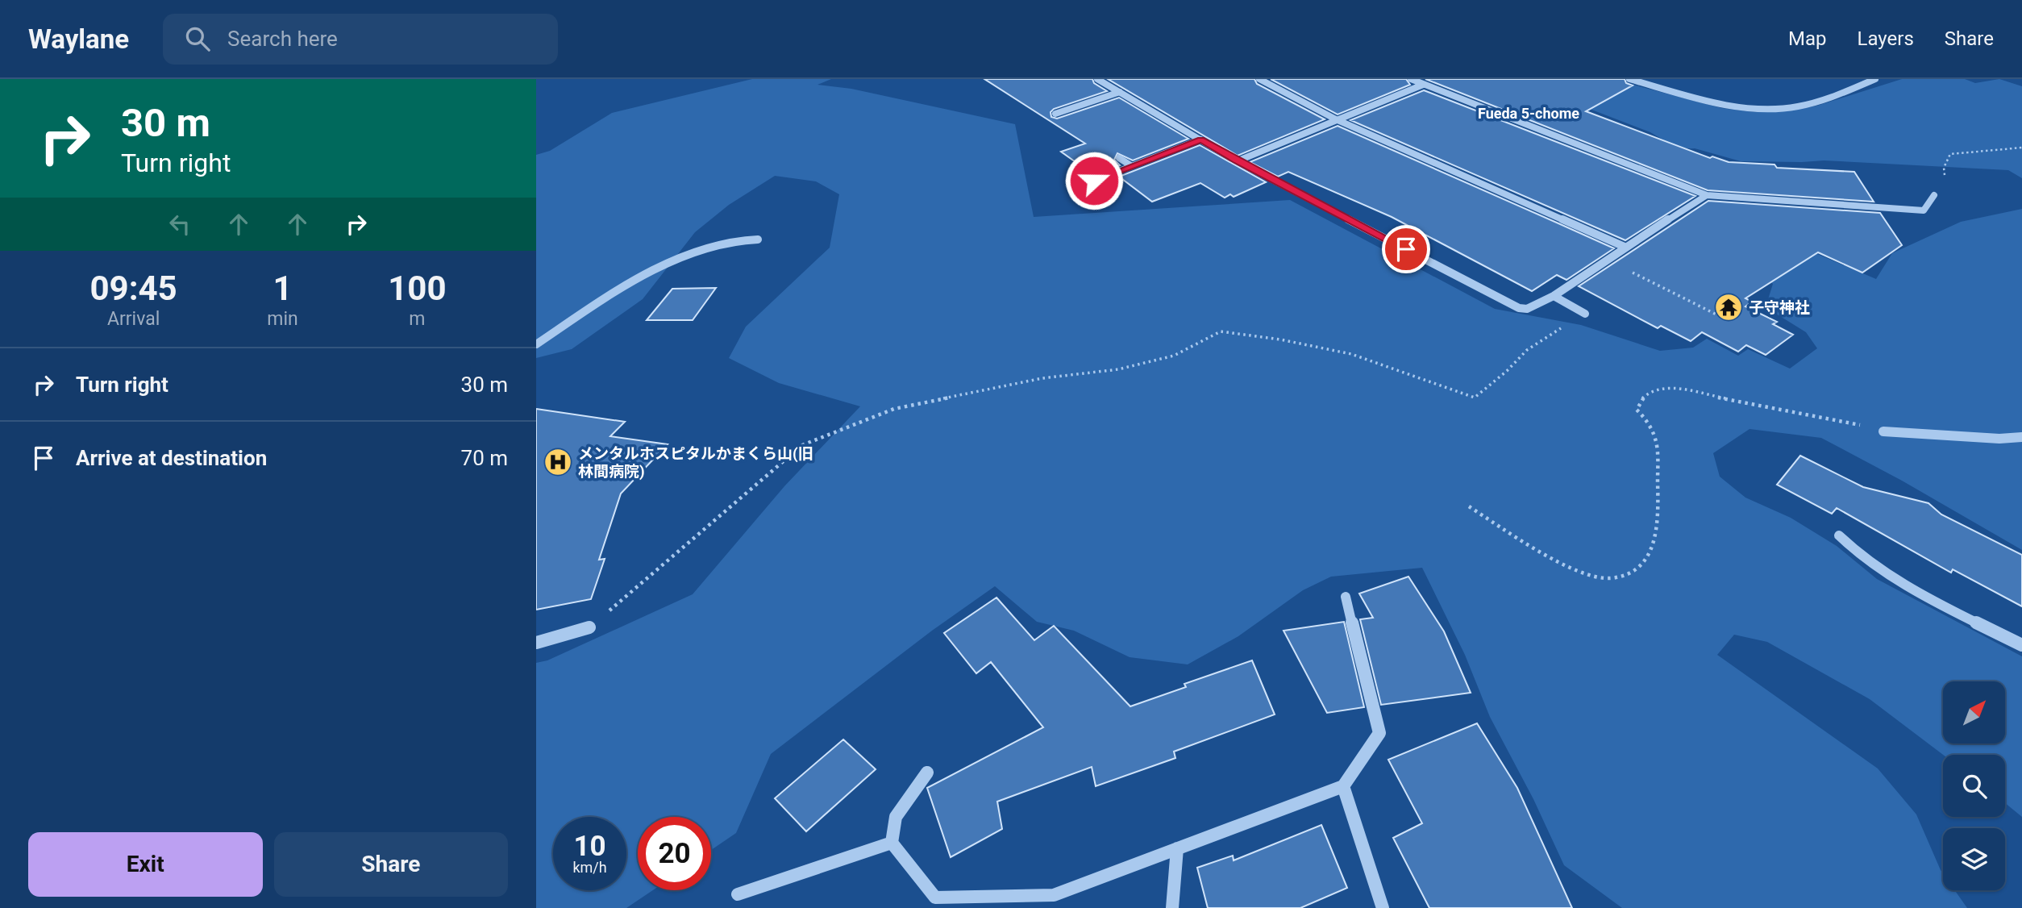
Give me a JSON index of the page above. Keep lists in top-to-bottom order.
{
  "districts": ["Fueda 5-chome"],
  "places": {
    "temple": ["子守神社"],
    "hospital": ["メンタルホスピタルかまくら山(旧 林間病院)"]
  },
  "north": "top right",
  "page": {
    "header": "Waylane",
    "search": "Search here",
    "nav": ["Map", "Layers", "Share"],
    "turn": ["30 m", "Turn right"],
    "eta": [
      "09:45",
      "Arrival",
      "1",
      "min",
      "100",
      "m"
    ],
    "list": [
      {
        "name": "Turn right",
        "value": "30 m"
      },
      {
        "name": "Arrive at destination",
        "value": "70 m"
      }
    ],
    "speed": "10 km/h",
    "limit": "20",
    "buttons": ["Exit", "Share"]
  }
}
